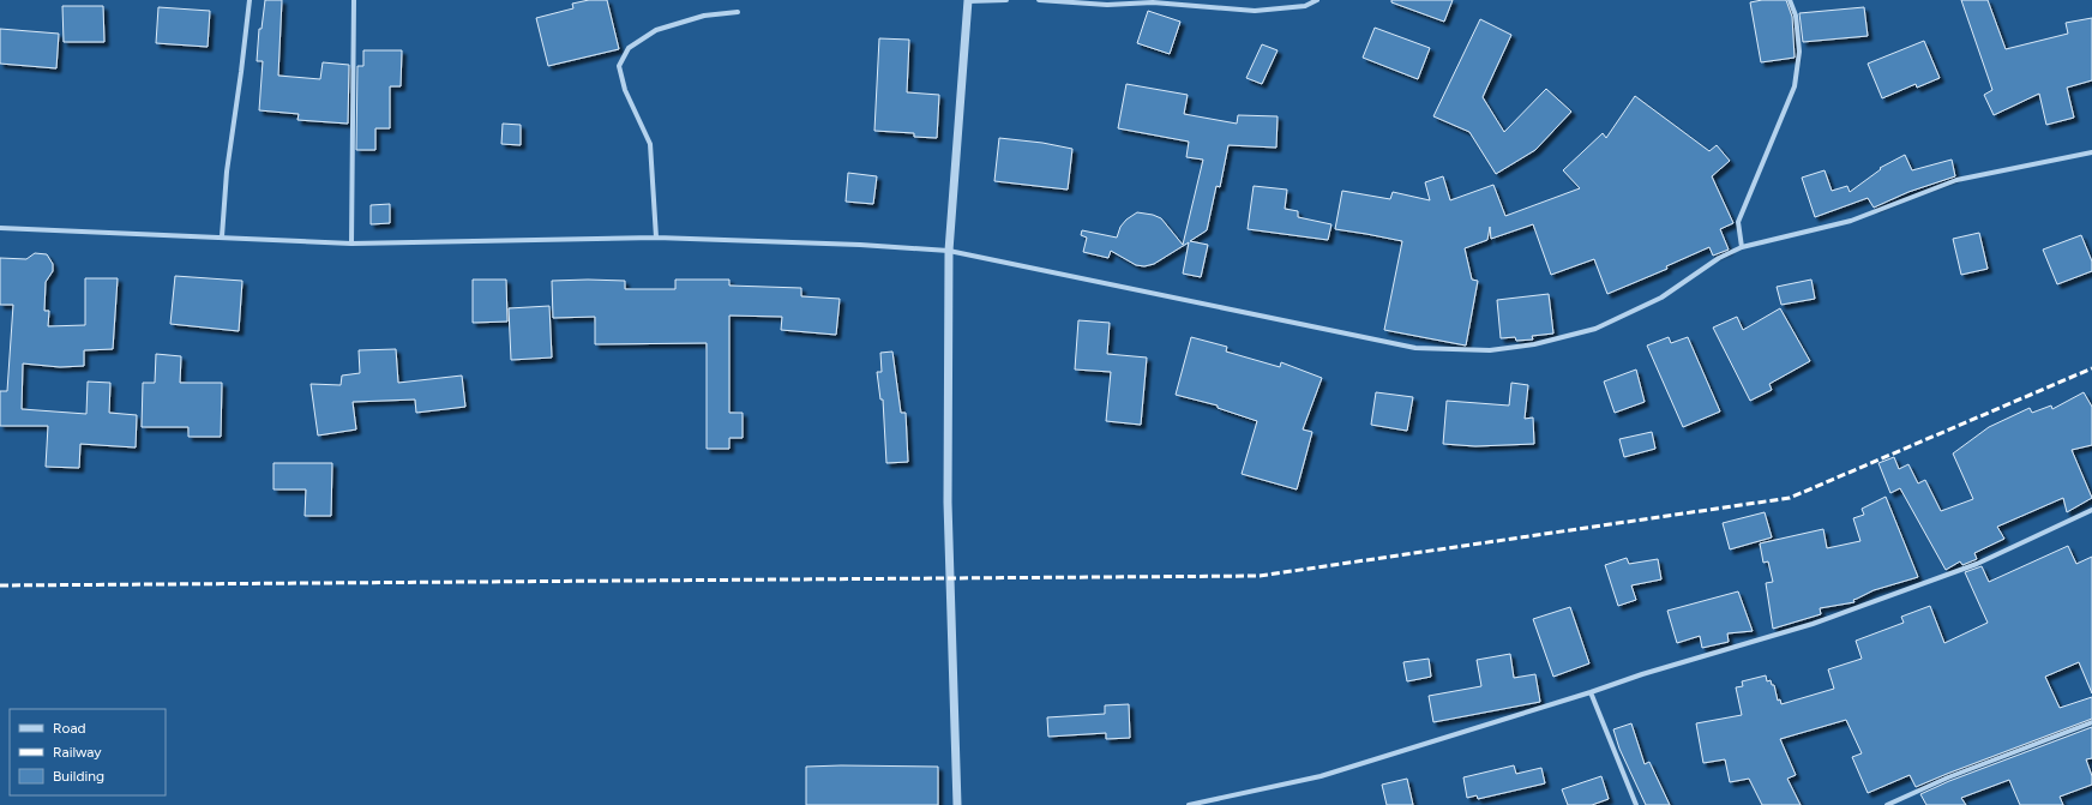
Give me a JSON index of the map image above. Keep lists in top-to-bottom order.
{
  "legend": ["Road", "Railway", "Building"]
}
